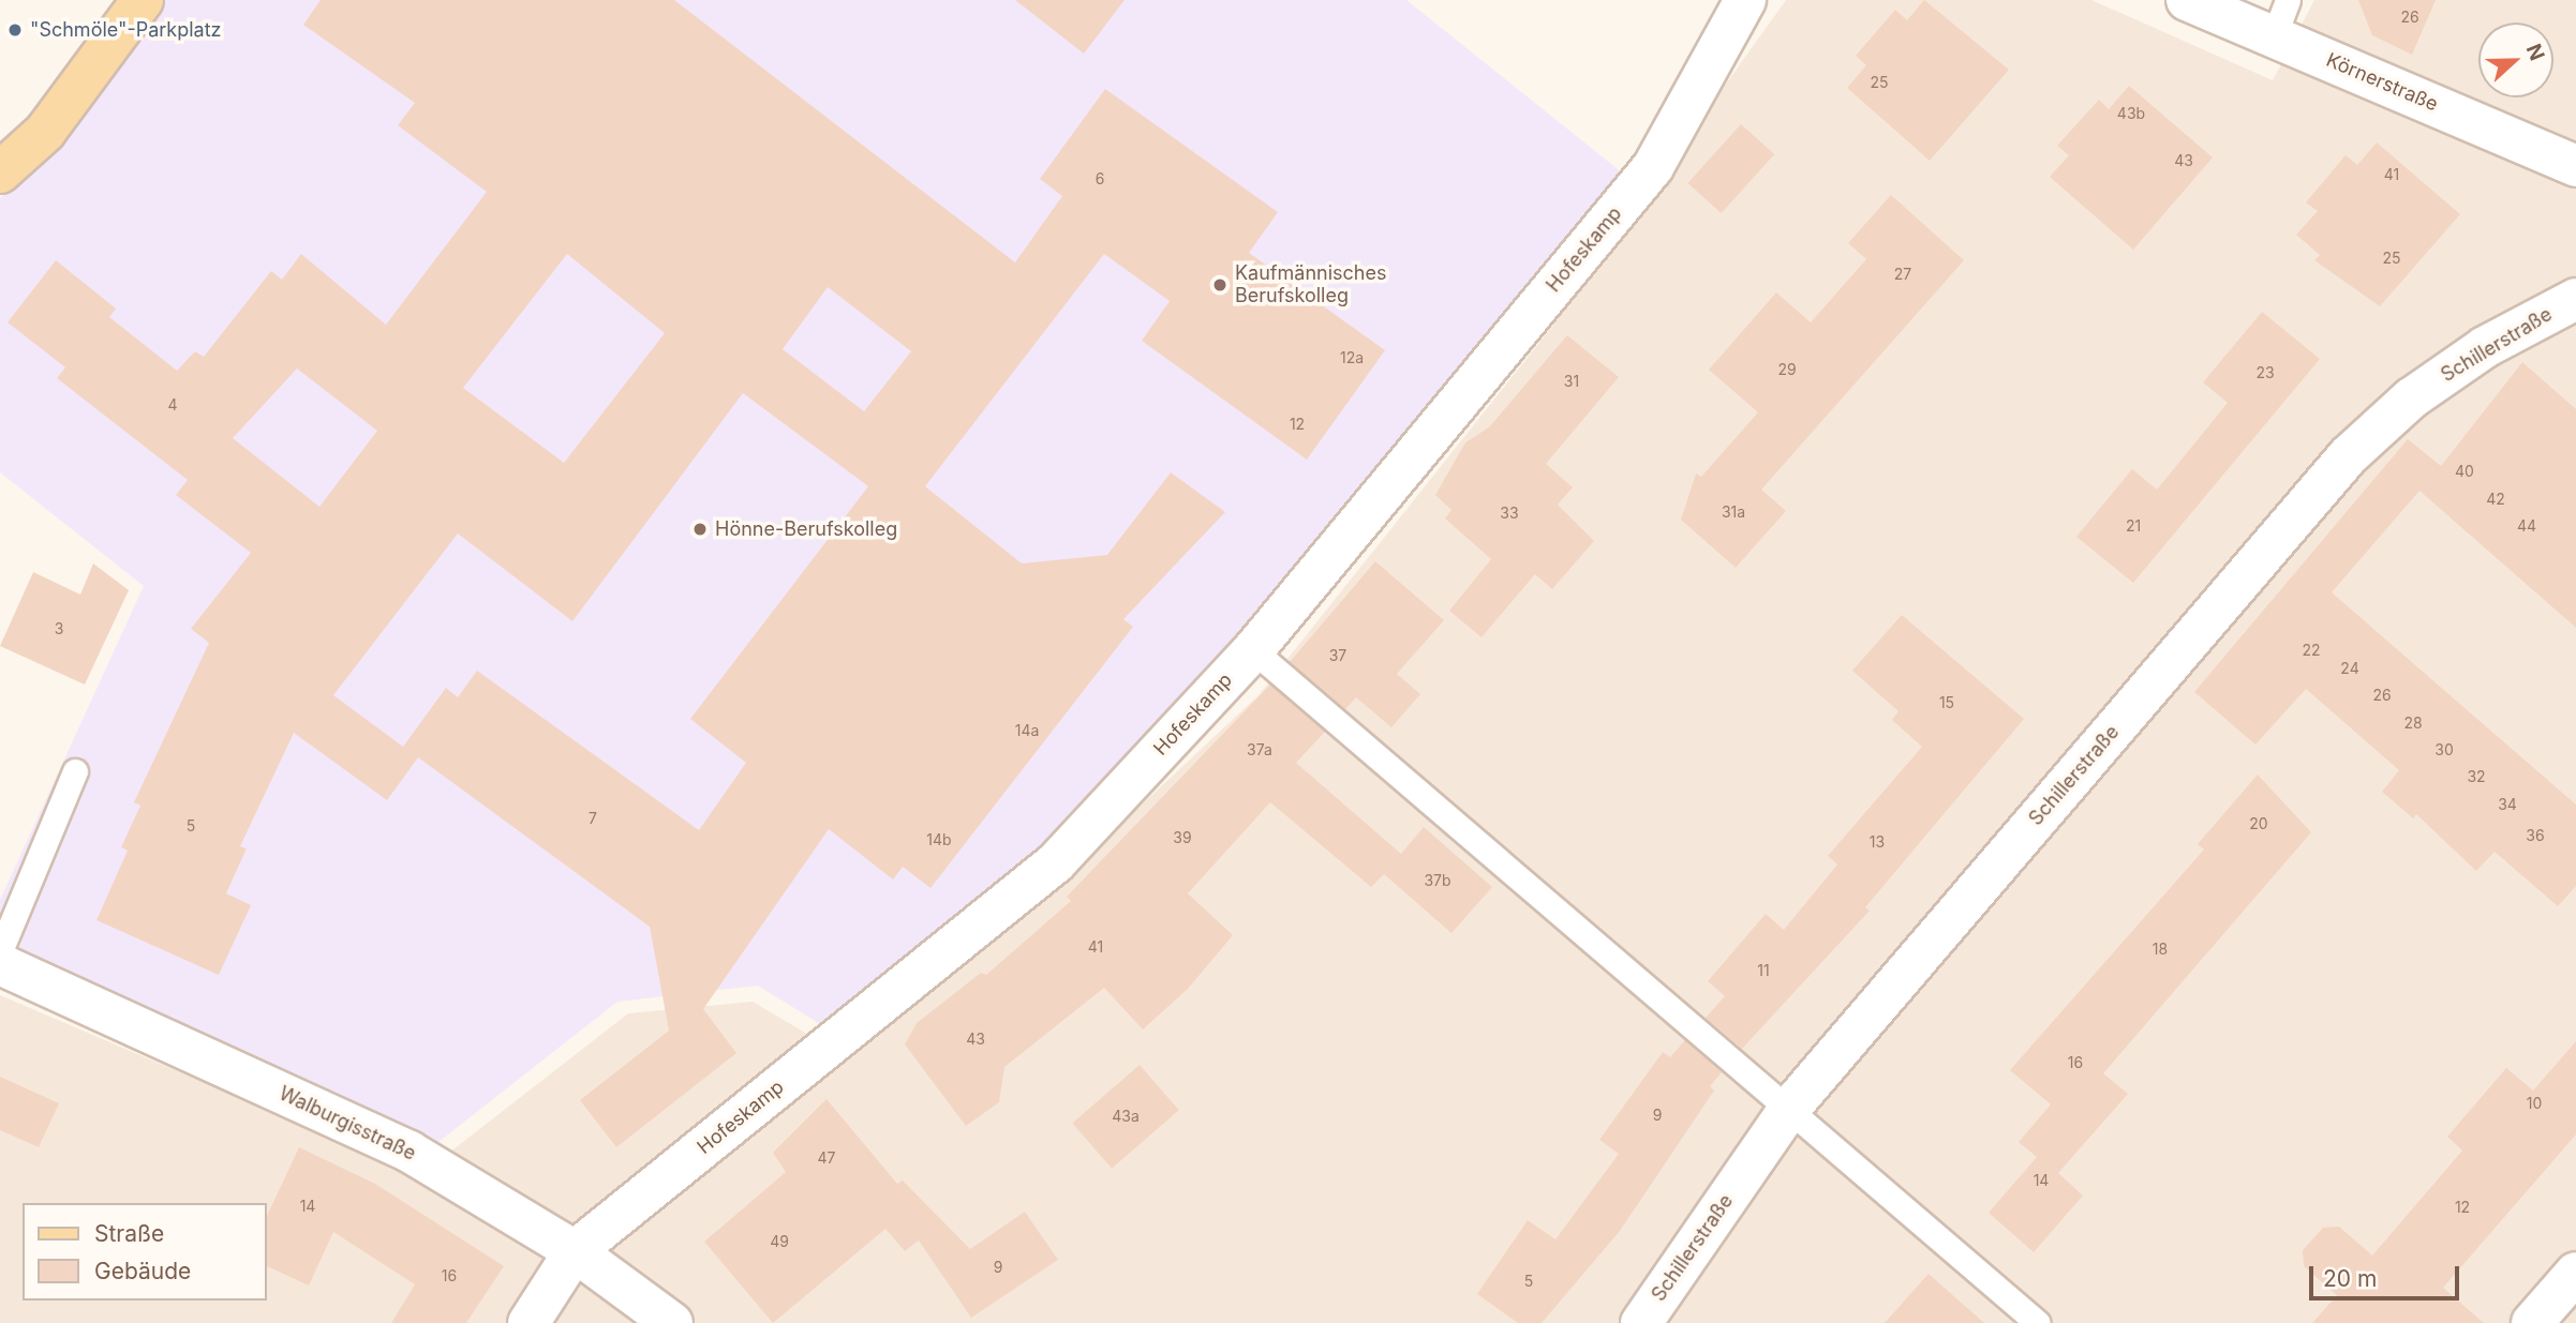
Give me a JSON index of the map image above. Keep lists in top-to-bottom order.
{
  "streets": {
    "street": [
      "Körnerstraße",
      "Hofeskamp",
      "Schillerstraße",
      "Walburgisstraße"
    ]
  },
  "crossings": [
    ["Hofeskamp", "Walburgisstraße"]
  ],
  "places": ["\"Schmöle\"-Parkplatz", "Kaufmännisches Berufskolleg", "Hönne-Berufskolleg"],
  "house_numbers": [
    "26",
    "25",
    "43b",
    "43",
    "41",
    "6",
    "25",
    "27",
    "12a",
    "29",
    "23",
    "31",
    "4",
    "12",
    "40",
    "42",
    "31a",
    "33",
    "21",
    "44",
    "3",
    "22",
    "37",
    "24",
    "26",
    "15",
    "28",
    "14a",
    "37a",
    "30",
    "32",
    "34",
    "7",
    "20",
    "5",
    "36",
    "39",
    "14b",
    "13",
    "37b",
    "41",
    "18",
    "11",
    "43",
    "16",
    "10",
    "9",
    "43a",
    "47",
    "14",
    "14",
    "12",
    "49",
    "9",
    "16",
    "5"
  ],
  "legend": ["Straße", "Gebäude"],
  "scale_bar": "20 m",
  "north": "right"
}
